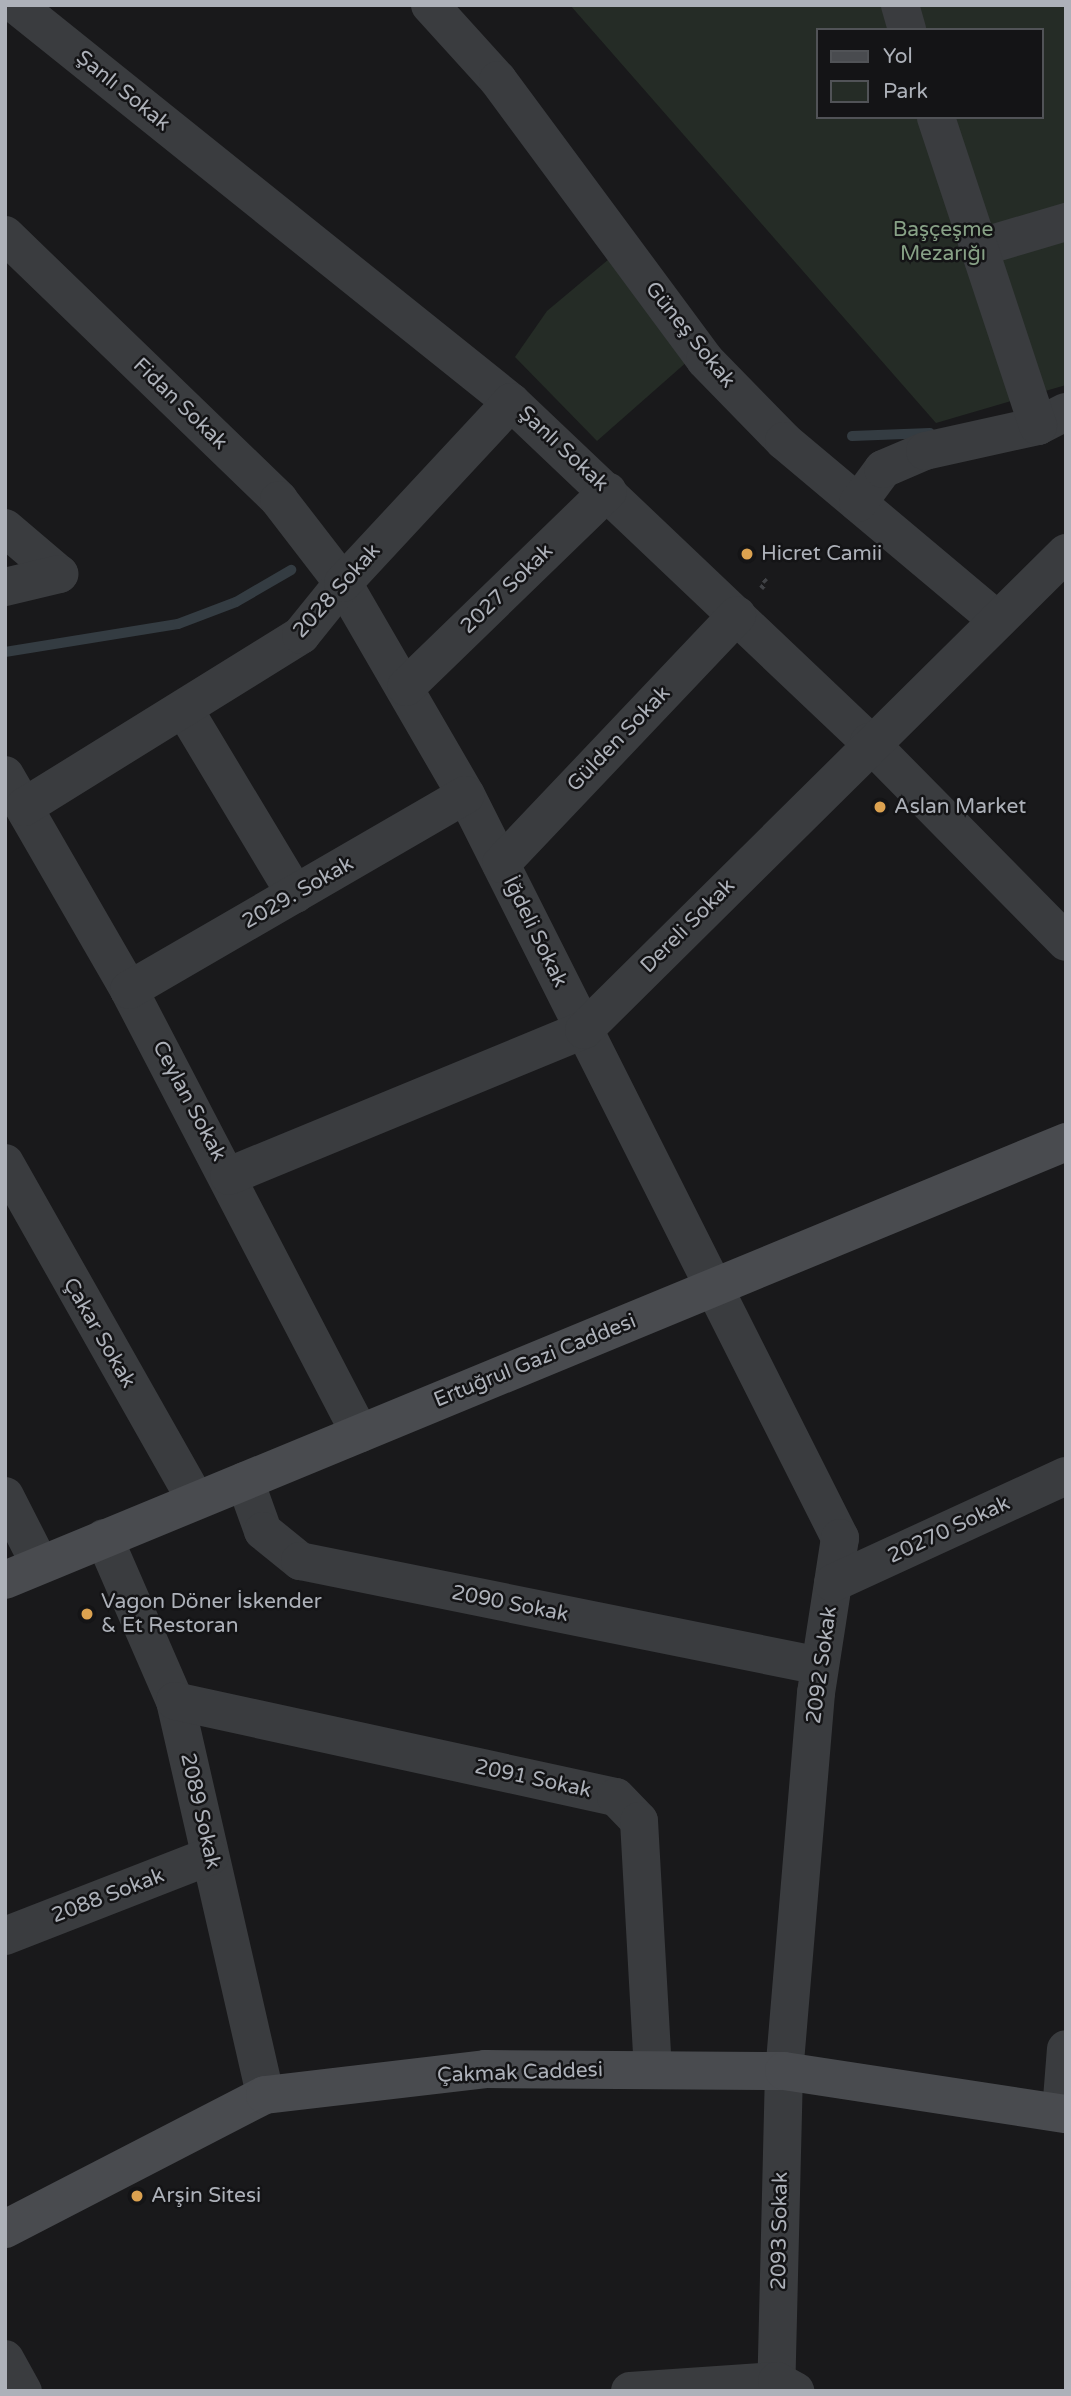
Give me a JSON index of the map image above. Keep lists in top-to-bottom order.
{
  "streets": {
    "main road": ["Ertuğrul Gazi Caddesi", "Çakmak Caddesi"],
    "street": [
      "Şanlı Sokak",
      "Güneş Sokak",
      "Fidan Sokak",
      "2027 Sokak",
      "2028 Sokak",
      "Gülden Sokak",
      "2029. Sokak",
      "Dereli Sokak",
      "İğdeli Sokak",
      "Ceylan Sokak",
      "Çakar Sokak",
      "20270 Sokak",
      "2090 Sokak",
      "2092 Sokak",
      "2091 Sokak",
      "2089 Sokak",
      "2088 Sokak",
      "2093 Sokak"
    ]
  },
  "crossings": [
    ["Şanlı Sokak", "2027 Sokak"],
    ["Şanlı Sokak", "2028 Sokak"],
    ["Şanlı Sokak", "Gülden Sokak"],
    ["Şanlı Sokak", "Dereli Sokak"],
    ["Güneş Sokak", "Dereli Sokak"],
    ["Fidan Sokak", "2028 Sokak"],
    ["Fidan Sokak", "İğdeli Sokak"],
    ["2027 Sokak", "İğdeli Sokak"],
    ["2028 Sokak", "İğdeli Sokak"],
    ["2028 Sokak", "Ceylan Sokak"],
    ["Gülden Sokak", "İğdeli Sokak"],
    ["2029. Sokak", "İğdeli Sokak"],
    ["2029. Sokak", "Ceylan Sokak"],
    ["Dereli Sokak", "İğdeli Sokak"],
    ["Dereli Sokak", "Ceylan Sokak"],
    ["İğdeli Sokak", "Ertuğrul Gazi Caddesi"],
    ["İğdeli Sokak", "2092 Sokak"],
    ["Ceylan Sokak", "Ertuğrul Gazi Caddesi"],
    ["Çakar Sokak", "Ertuğrul Gazi Caddesi"],
    ["Ertuğrul Gazi Caddesi", "2090 Sokak"],
    ["Ertuğrul Gazi Caddesi", "2092 Sokak"],
    ["Ertuğrul Gazi Caddesi", "2089 Sokak"],
    ["20270 Sokak", "2092 Sokak"],
    ["2090 Sokak", "2092 Sokak"],
    ["2092 Sokak", "Çakmak Caddesi"],
    ["2092 Sokak", "2093 Sokak"],
    ["2091 Sokak", "2089 Sokak"],
    ["2091 Sokak", "Çakmak Caddesi"],
    ["2089 Sokak", "2088 Sokak"],
    ["2089 Sokak", "Çakmak Caddesi"],
    ["Çakmak Caddesi", "2093 Sokak"]
  ],
  "parks": ["Başçeşme Mezarığı"],
  "places": [
    "Hicret Camii",
    "Aslan Market",
    "Vagon Döner İskender & Et Restoran",
    "Arşin Sitesi"
  ],
  "legend": ["Yol", "Park"]
}
